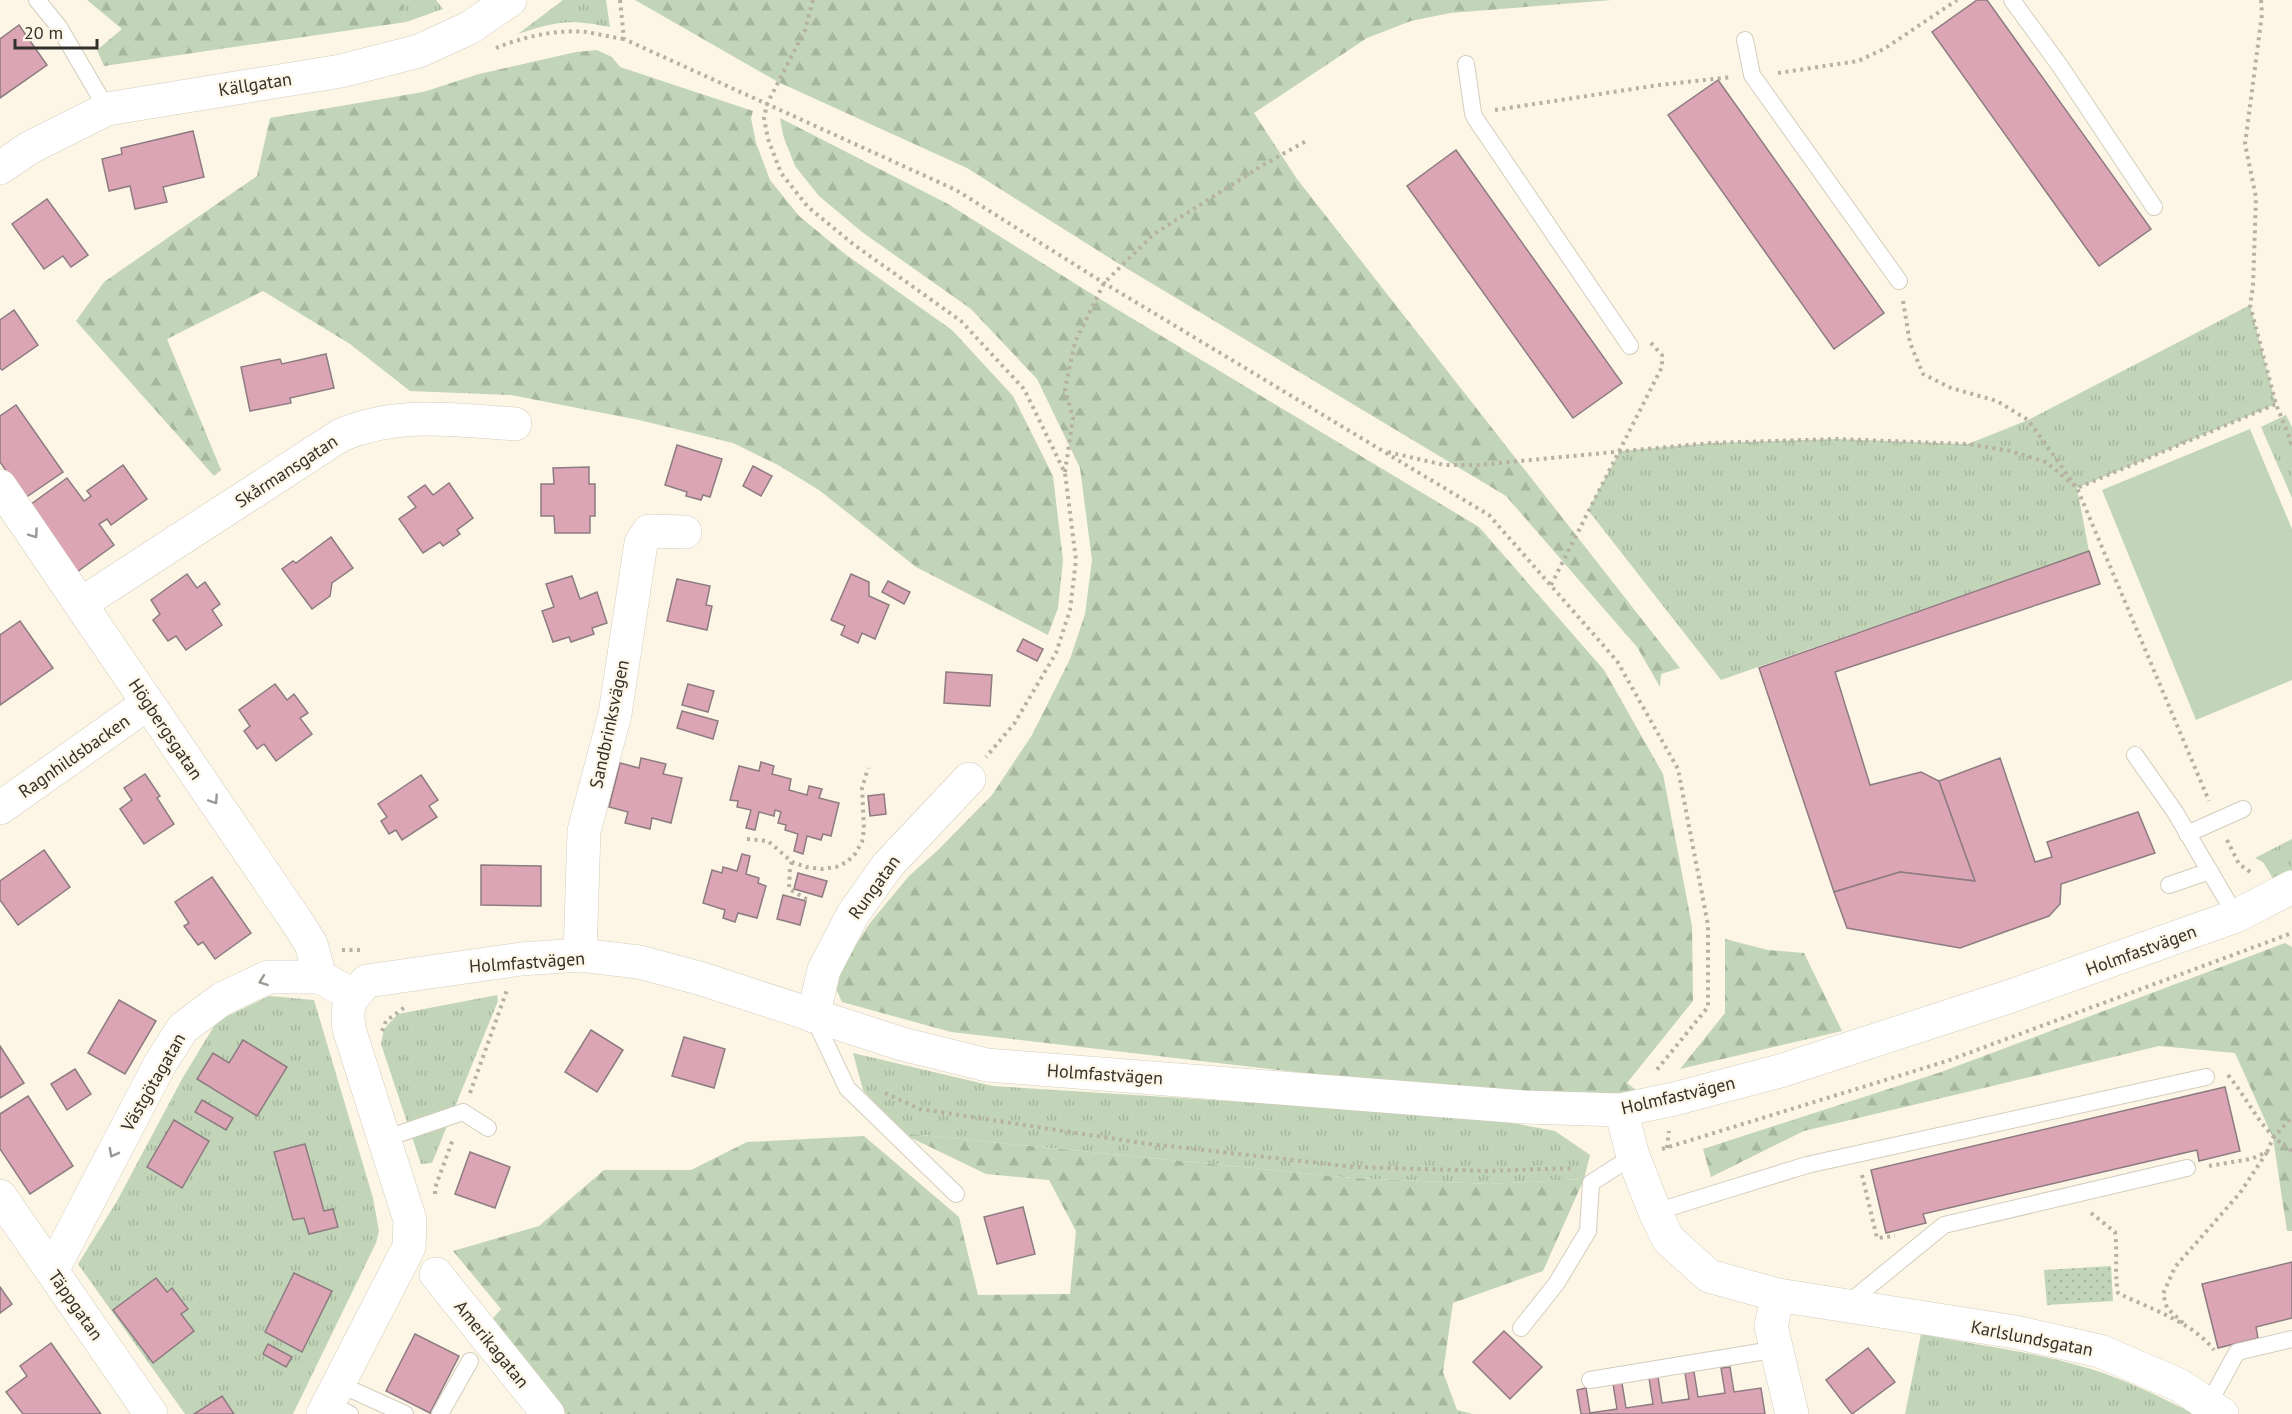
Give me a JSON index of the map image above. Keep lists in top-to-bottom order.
{
  "streets": {
    "street": [
      "Källgatan",
      "Skårmansgatan",
      "Sandbrinksvägen",
      "Högbergsgatan",
      "Ragnhildsbacken",
      "Rungatan",
      "Holmfastvägen",
      "Västgötagatan",
      "Täppgatan",
      "Karlslundsgatan",
      "Amerikagatan"
    ]
  },
  "crossings": [
    ["Skårmansgatan", "Högbergsgatan"],
    ["Sandbrinksvägen", "Holmfastvägen"],
    ["Högbergsgatan", "Ragnhildsbacken"],
    ["Högbergsgatan", "Västgötagatan"],
    ["Rungatan", "Holmfastvägen"],
    ["Holmfastvägen", "Västgötagatan"],
    ["Holmfastvägen", "Karlslundsgatan"],
    ["Västgötagatan", "Täppgatan"]
  ],
  "one_way": ["Högbergsgatan", "Västgötagatan"],
  "scale_bar": "20 m"
}
